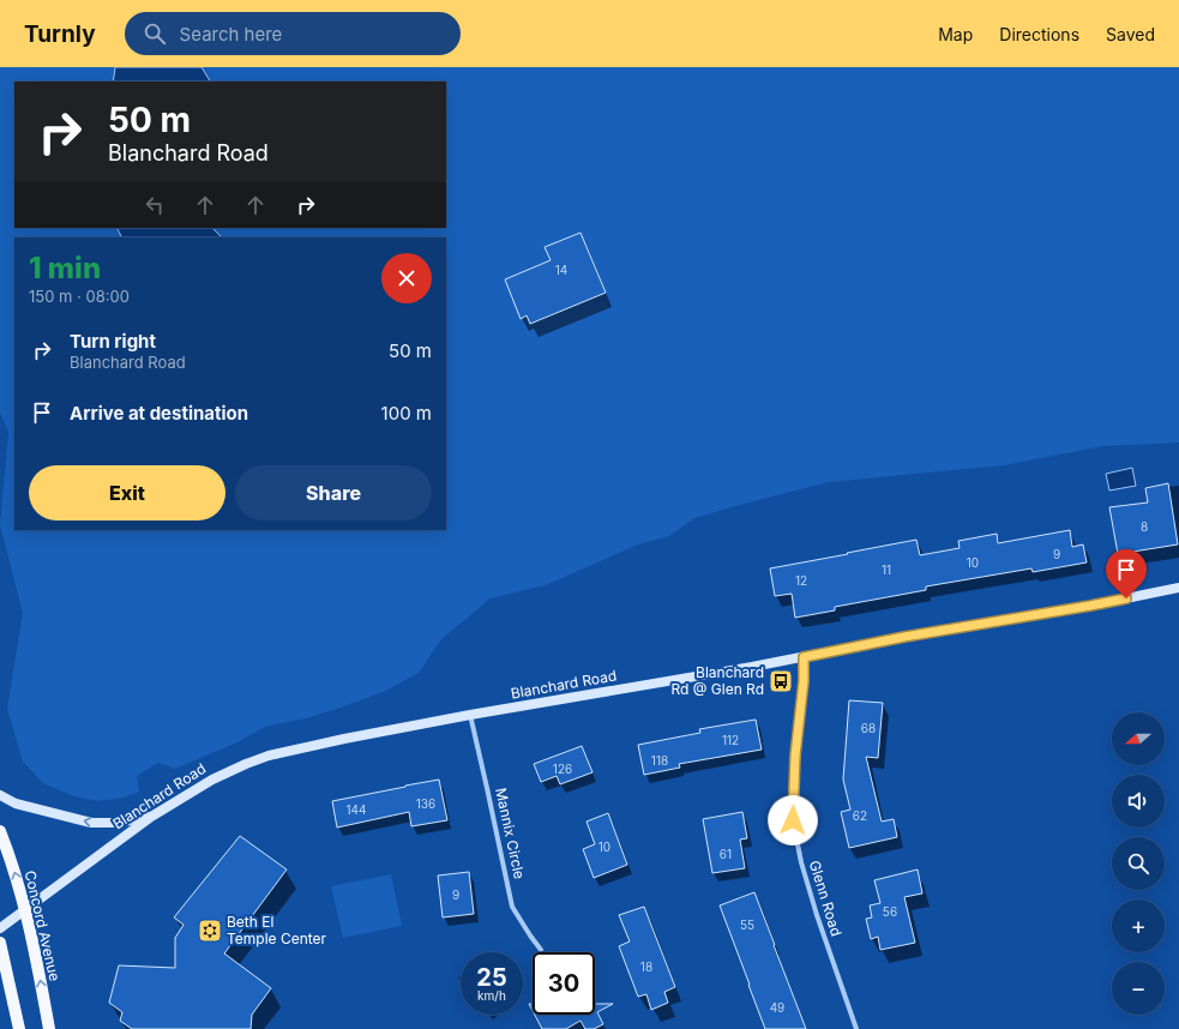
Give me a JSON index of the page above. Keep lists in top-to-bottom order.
{
  "streets": {
    "main road": ["Concord Avenue"],
    "street": ["Blanchard Road", "Mannix Circle", "Glenn Road"]
  },
  "crossings": [
    ["Blanchard Road", "Mannix Circle"],
    ["Blanchard Road", "Glenn Road"],
    ["Blanchard Road", "Concord Avenue"]
  ],
  "places": {
    "bus stop": ["Blanchard Rd @ Glen Rd"],
    "synagogue": ["Beth El Temple Center"]
  },
  "house_numbers": [
    "14",
    "8",
    "9",
    "10",
    "11",
    "12",
    "68",
    "112",
    "118",
    "126",
    "136",
    "144",
    "62",
    "10",
    "61",
    "9",
    "56",
    "55",
    "18",
    "49"
  ],
  "north": "left",
  "page": {
    "header": "Turnly",
    "search": "Search here",
    "nav": ["Map", "Directions", "Saved"],
    "turn": ["50 m", "Blanchard Road"],
    "heading": ["1 min", "150 m · 08:00"],
    "list": [
      {
        "name": "Turn right",
        "note": "Blanchard Road",
        "value": "50 m"
      },
      {
        "name": "Arrive at destination",
        "value": "100 m"
      }
    ],
    "buttons": ["Exit", "Share"],
    "map_buttons": ["+", "−"],
    "speed": "25 km/h",
    "limit": "30"
  }
}
